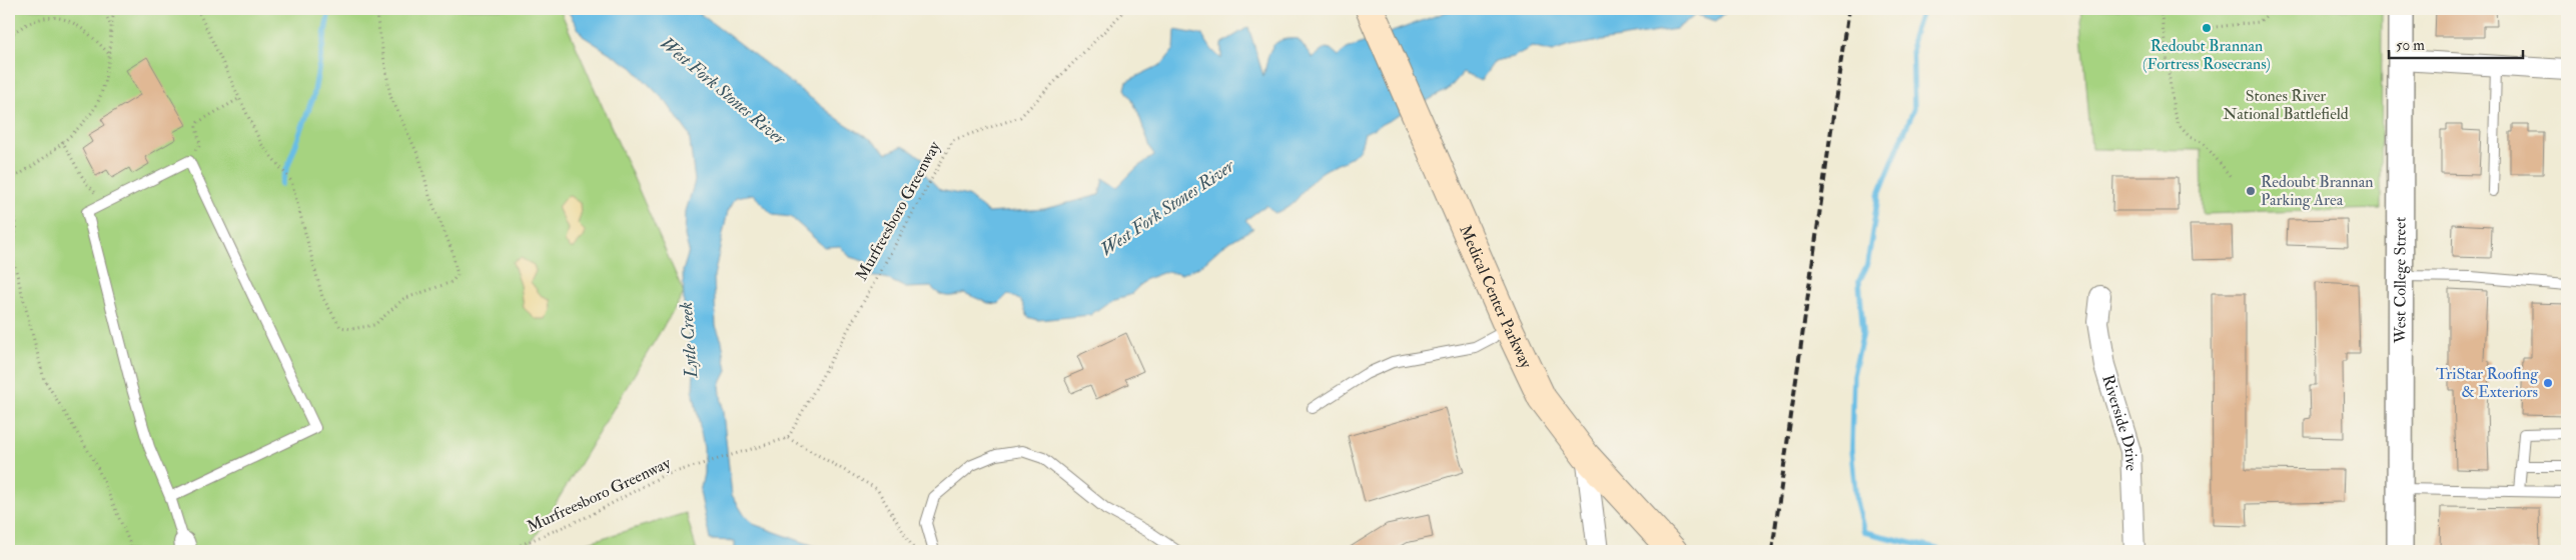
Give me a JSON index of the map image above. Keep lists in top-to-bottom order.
{
  "streets": {
    "main road": ["Medical Center Parkway"],
    "street": ["West College Street", "Riverside Drive"],
    "path": ["Murfreesboro Greenway"]
  },
  "water": ["West Fork Stones River", "Lytle Creek"],
  "parks": ["Stones River National Battlefield"],
  "places": ["Redoubt Brannan (Fortress Rosecrans)", "Redoubt Brannan Parking Area", "TriStar Roofing & Exteriors"],
  "scale_bar": "50 m"
}
